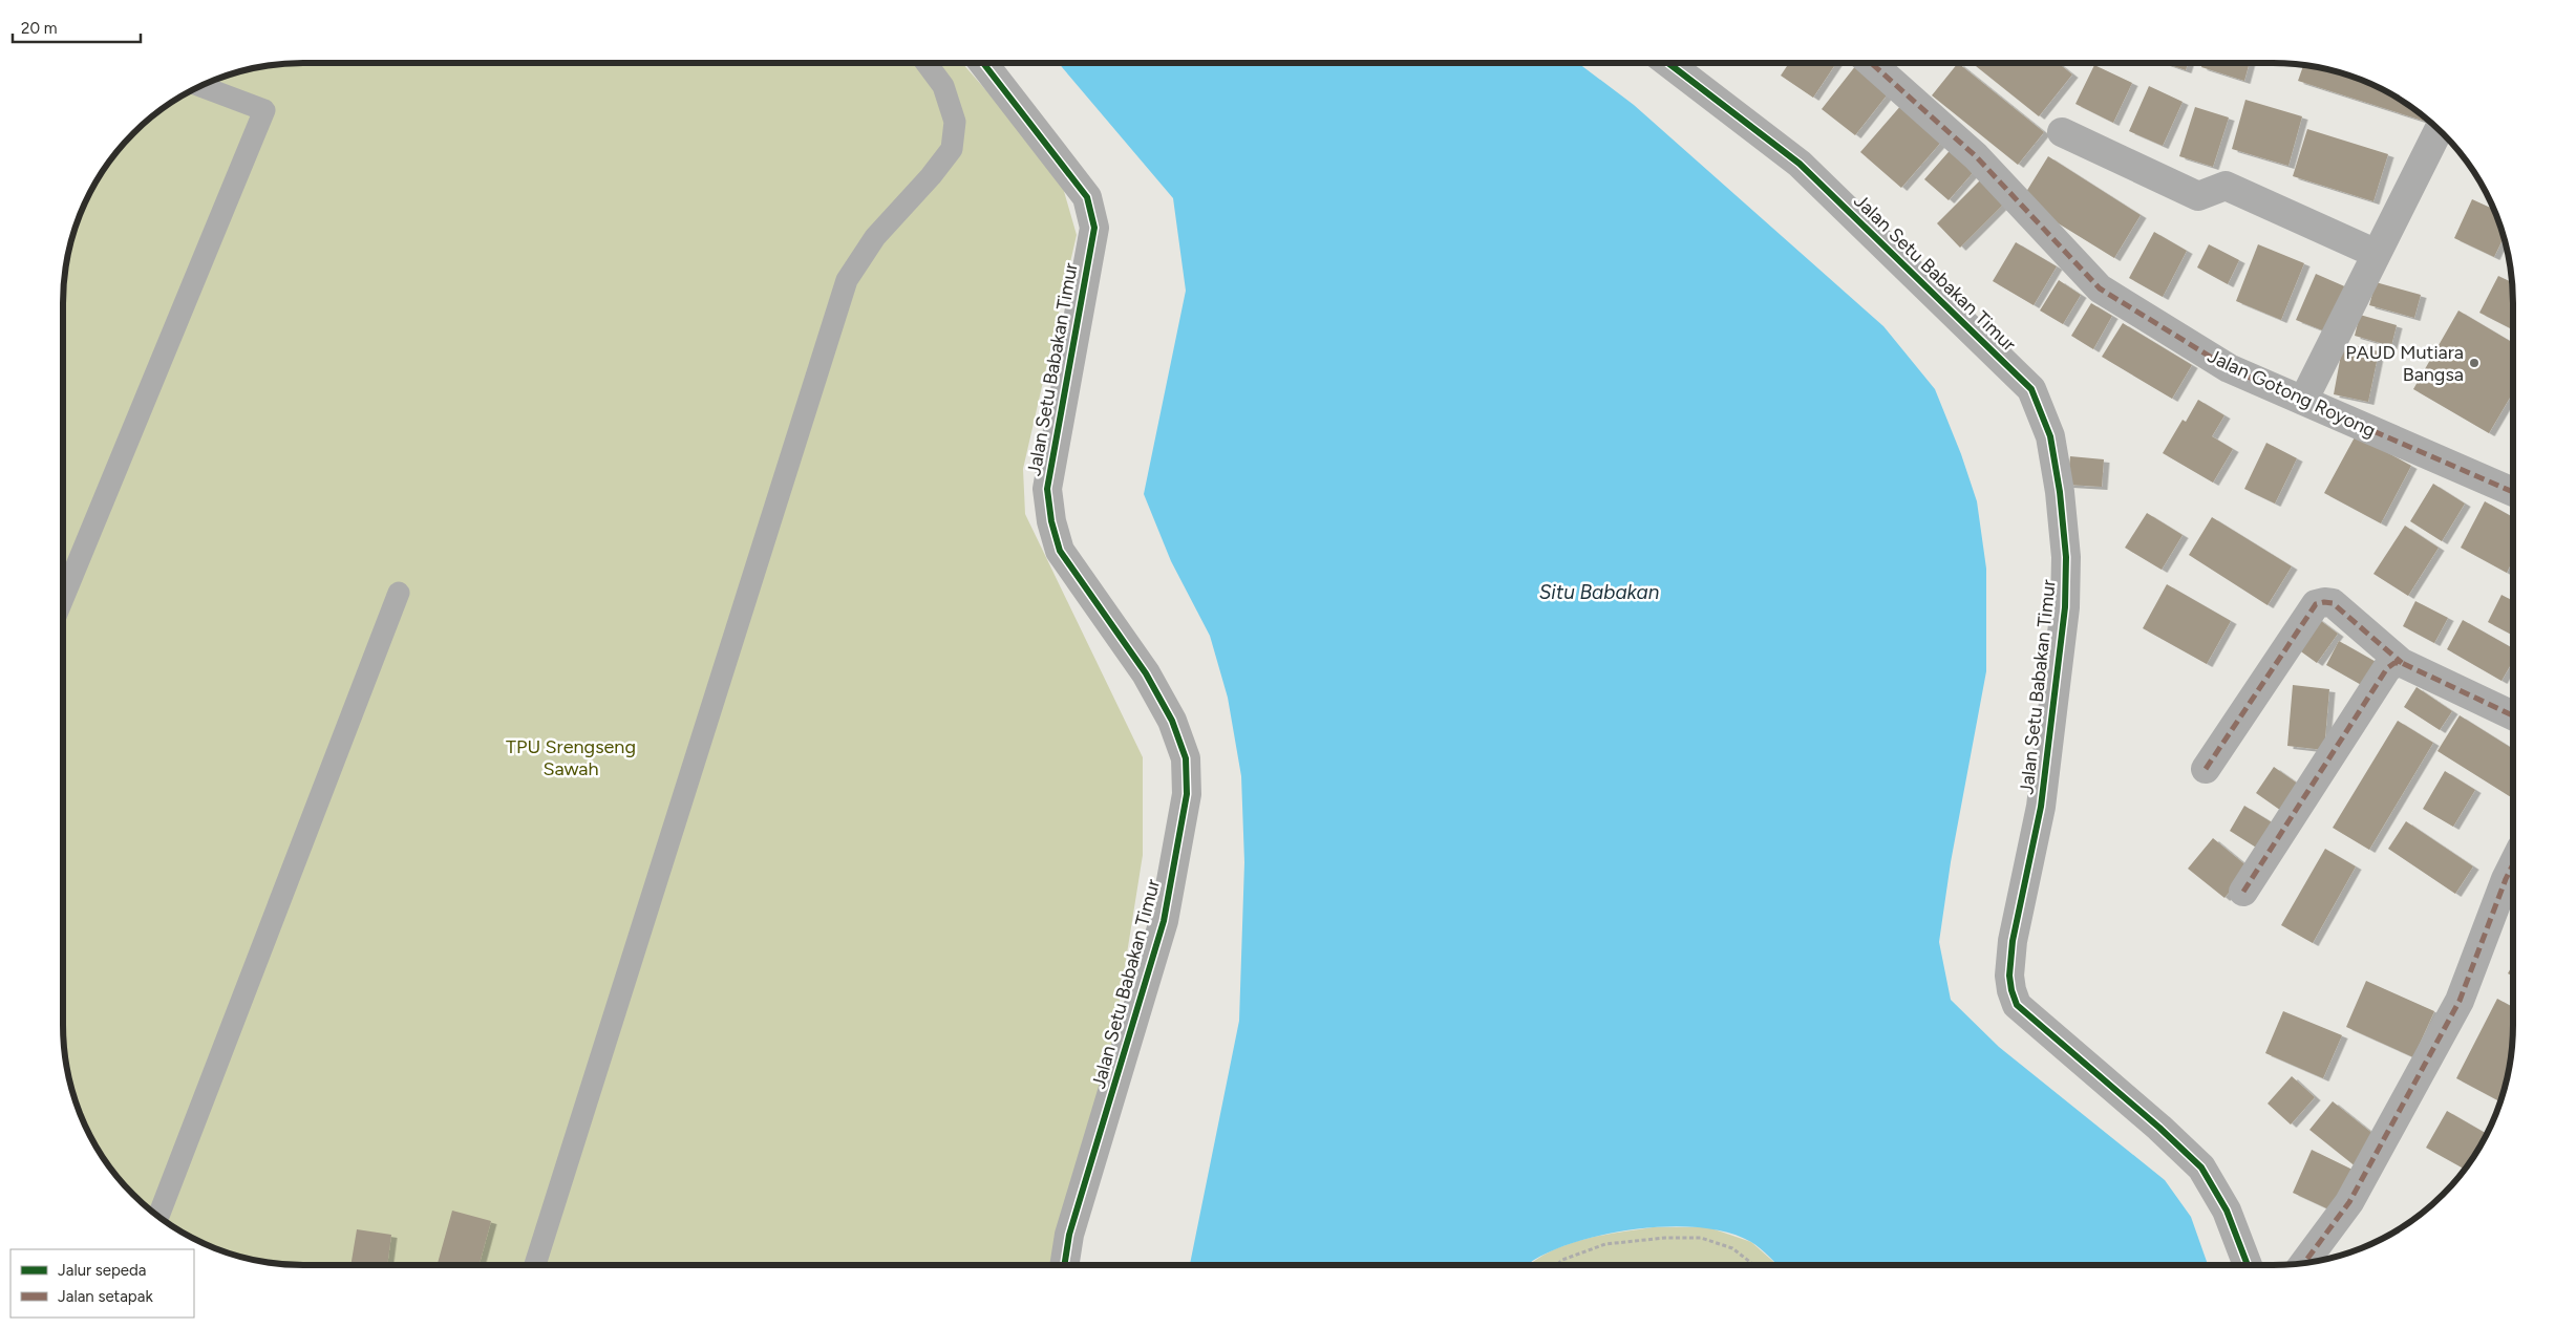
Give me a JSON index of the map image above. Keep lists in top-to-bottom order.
{
  "streets": {
    "street": ["Jalan Setu Babakan Timur", "Jalan Gotong Royong"]
  },
  "water": ["Situ Babakan"],
  "parks": ["TPU Srengseng Sawah"],
  "places": ["PAUD Mutiara Bangsa"],
  "legend": ["Jalur sepeda", "Jalan setapak"],
  "scale_bar": "20 m"
}
